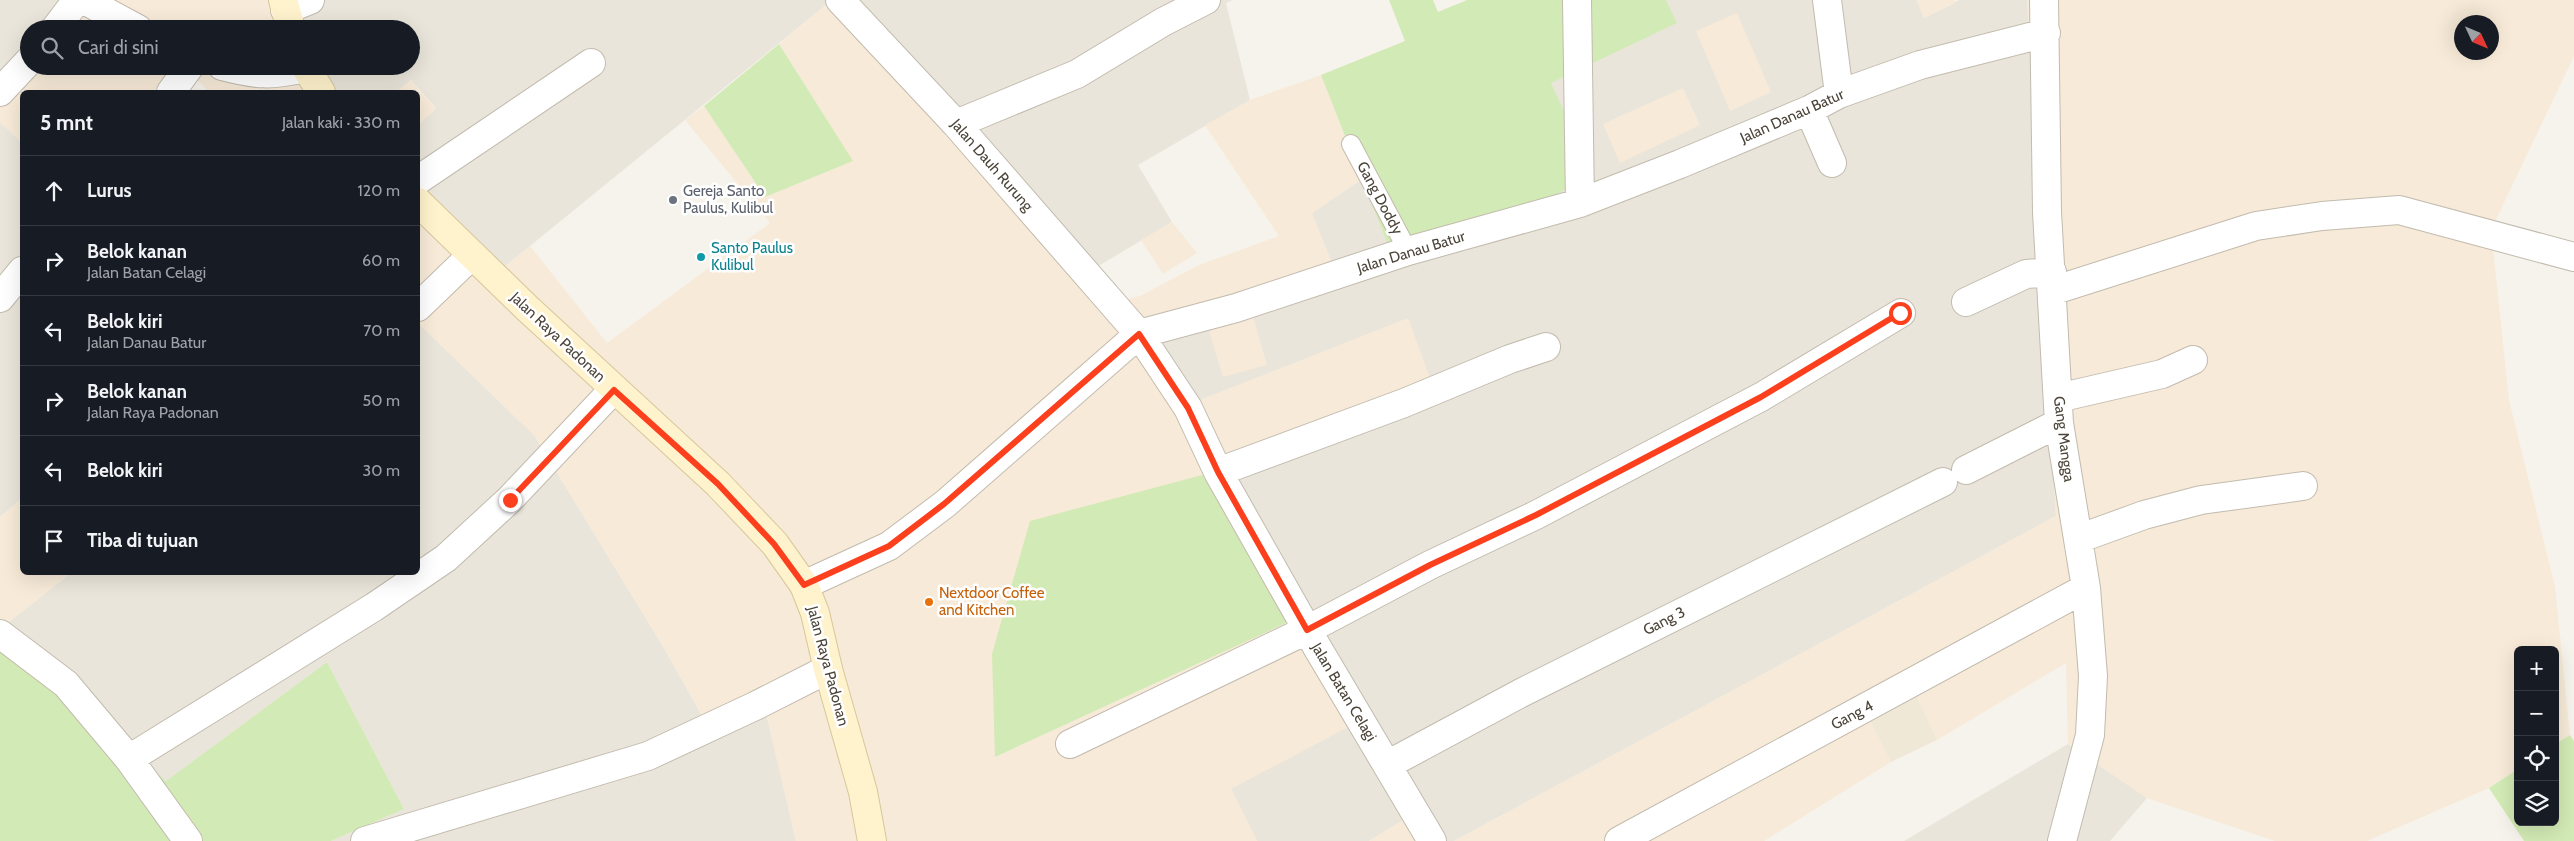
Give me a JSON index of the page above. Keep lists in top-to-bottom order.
{
  "streets": {
    "main road": ["Jalan Raya Padonan"],
    "street": [
      "Jalan Danau Batur",
      "Jalan Dauh Rurung",
      "Gang Mangga",
      "Gang 3",
      "Jalan Batan Celagi",
      "Gang 4"
    ],
    "lane": ["Gang Doddy"]
  },
  "crossings": [
    ["Jalan Danau Batur", "Jalan Dauh Rurung"],
    ["Jalan Danau Batur", "Gang Doddy"],
    ["Jalan Danau Batur", "Jalan Raya Padonan"],
    ["Jalan Danau Batur", "Gang Mangga"],
    ["Jalan Danau Batur", "Jalan Batan Celagi"],
    ["Jalan Dauh Rurung", "Jalan Batan Celagi"],
    ["Gang Mangga", "Gang 3"],
    ["Gang Mangga", "Gang 4"],
    ["Gang 3", "Jalan Batan Celagi"]
  ],
  "places": ["Gereja Santo Paulus, Kulibul", "Santo Paulus Kulibul", "Nextdoor Coffee and Kitchen"],
  "north": "bottom right",
  "page": {
    "search": "Cari di sini",
    "heading": ["5 mnt", "Jalan kaki · 330 m"],
    "list": [
      ["Lurus", "120 m"],
      ["Belok kanan", "Jalan Batan Celagi", "60 m"],
      ["Belok kiri", "Jalan Danau Batur", "70 m"],
      ["Belok kanan", "Jalan Raya Padonan", "50 m"],
      ["Belok kiri", "30 m"],
      "Tiba di tujuan"
    ],
    "map_buttons": ["+", "−"]
  }
}
